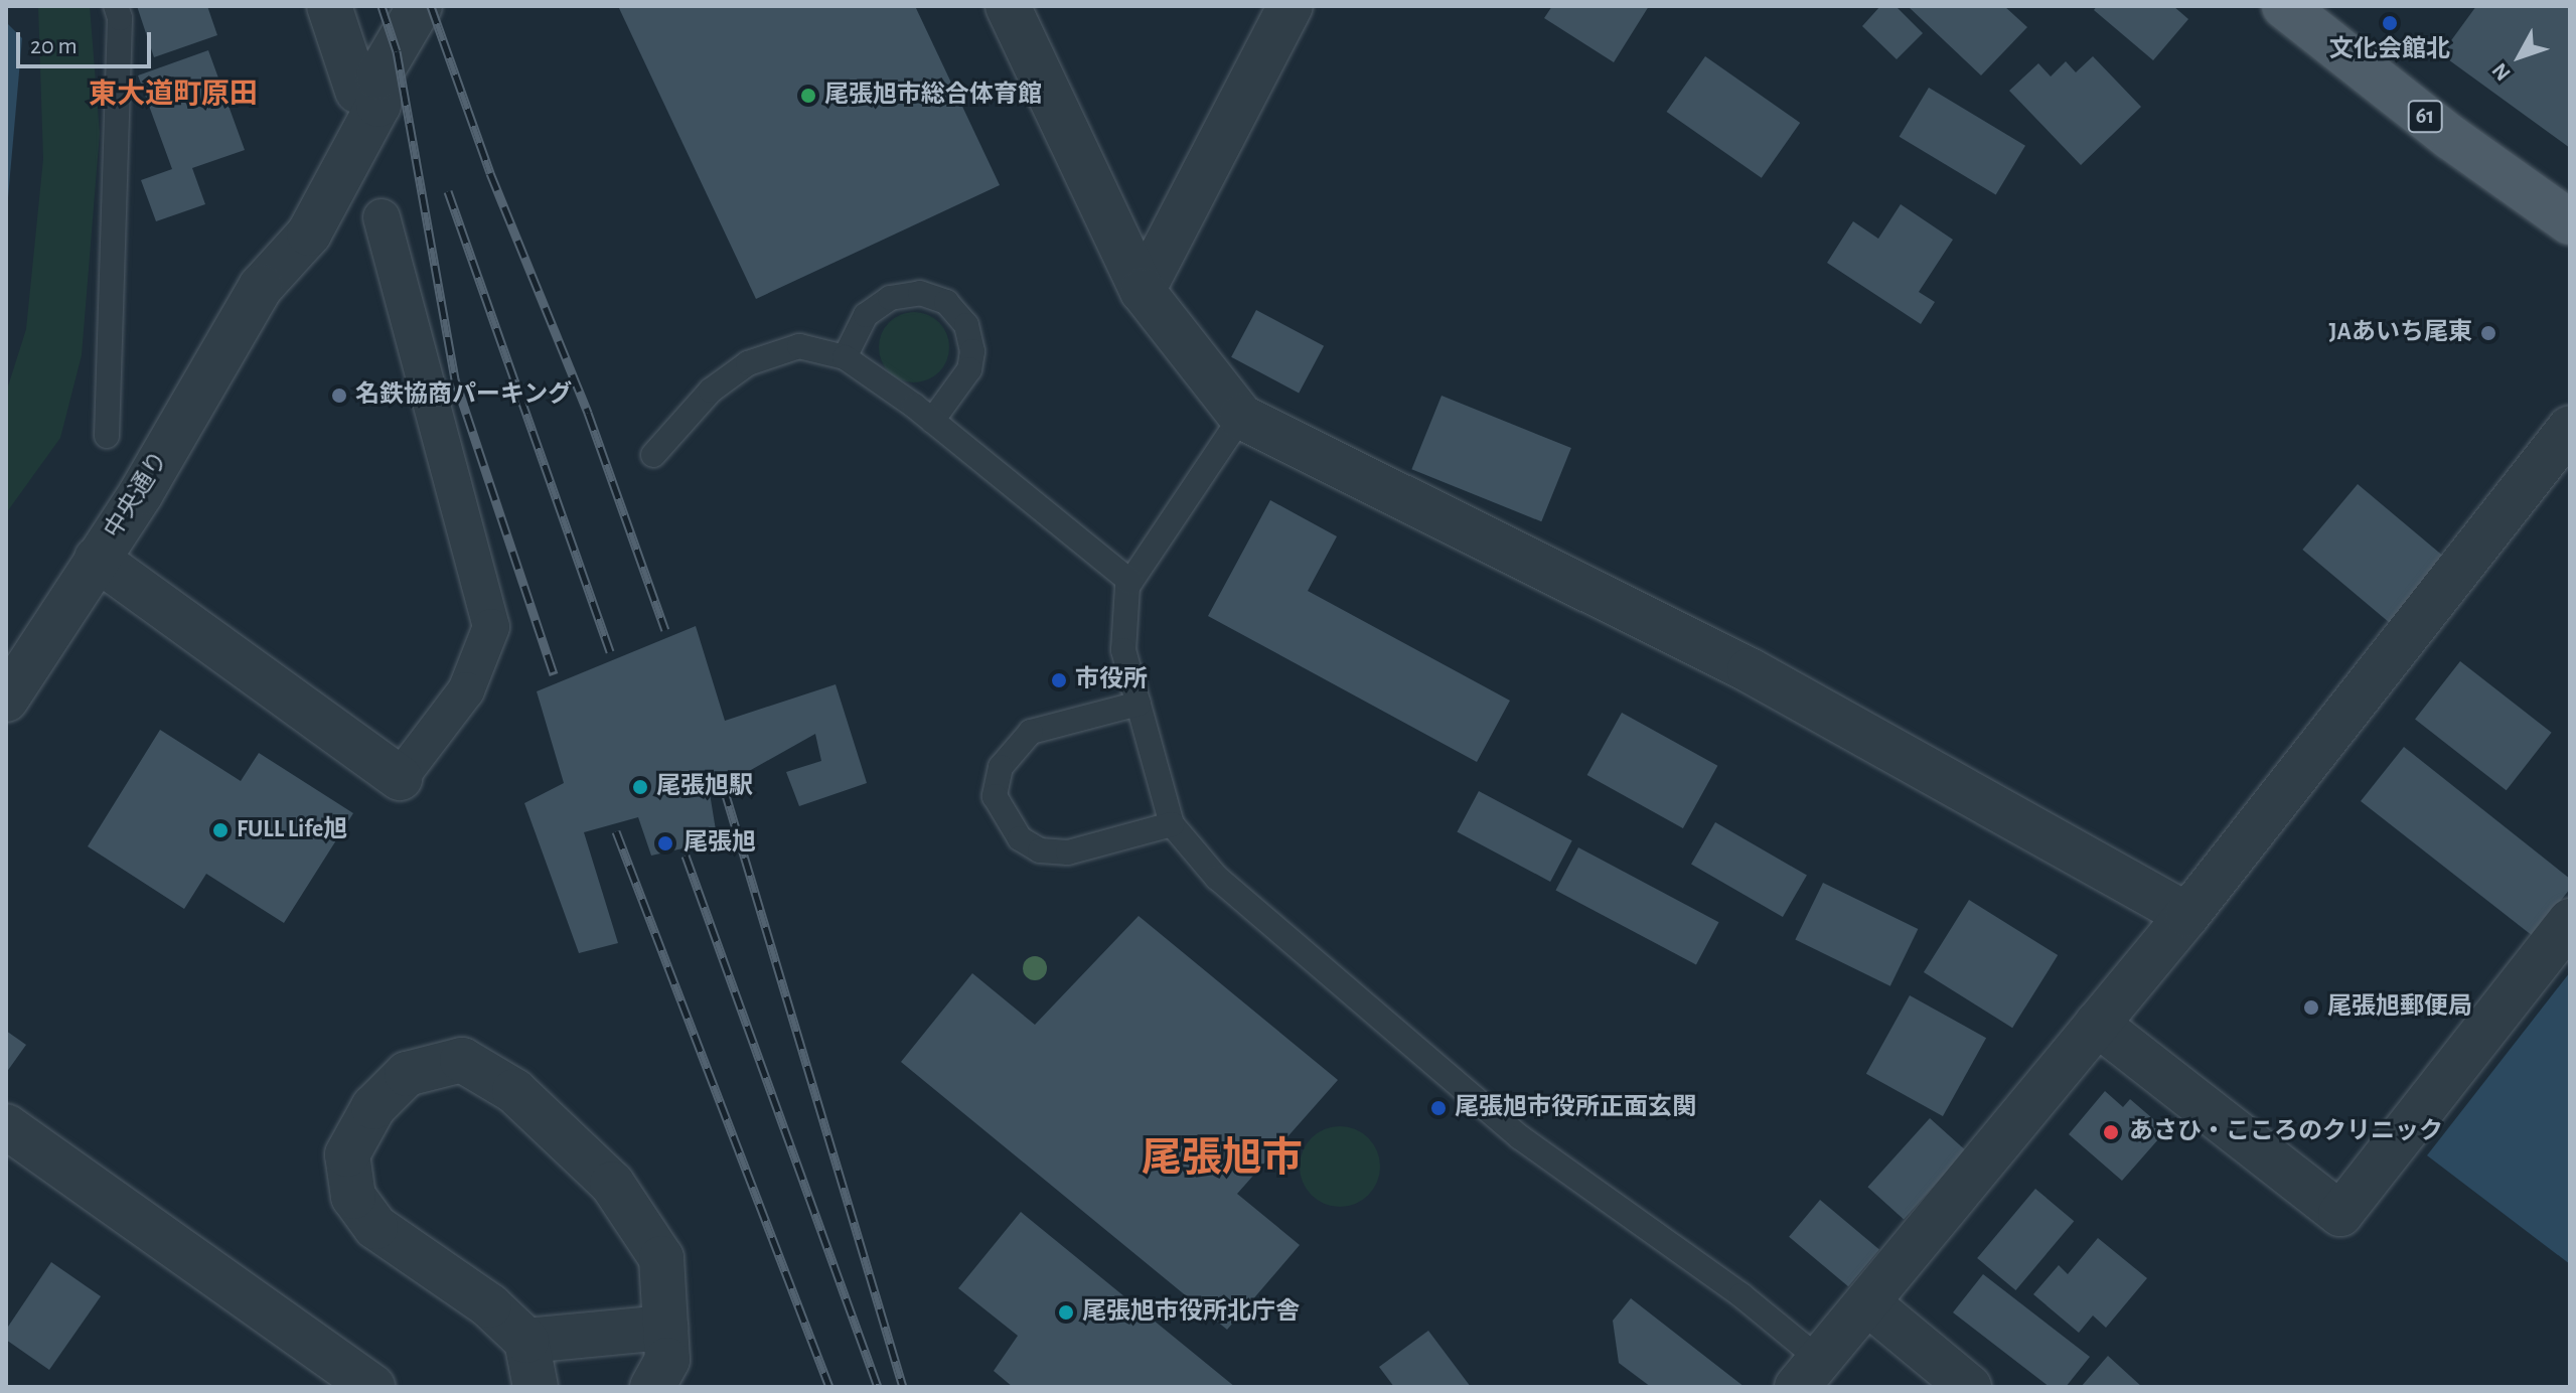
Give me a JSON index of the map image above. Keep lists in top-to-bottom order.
{
  "streets": {
    "main road": ["61"],
    "street": ["中央通り"]
  },
  "districts": ["東大道町原田", "尾張旭市"],
  "places": [
    "文化会館北",
    "尾張旭市総合体育館",
    "JAあいち尾東",
    "名鉄協商パーキング",
    "市役所",
    "尾張旭駅",
    "FULL Life旭",
    "尾張旭",
    "尾張旭郵便局",
    "尾張旭市役所正面玄関",
    "あさひ・こころのクリニック",
    "尾張旭市役所北庁舎"
  ],
  "scale_bar": "20 m",
  "north": "bottom left"
}
